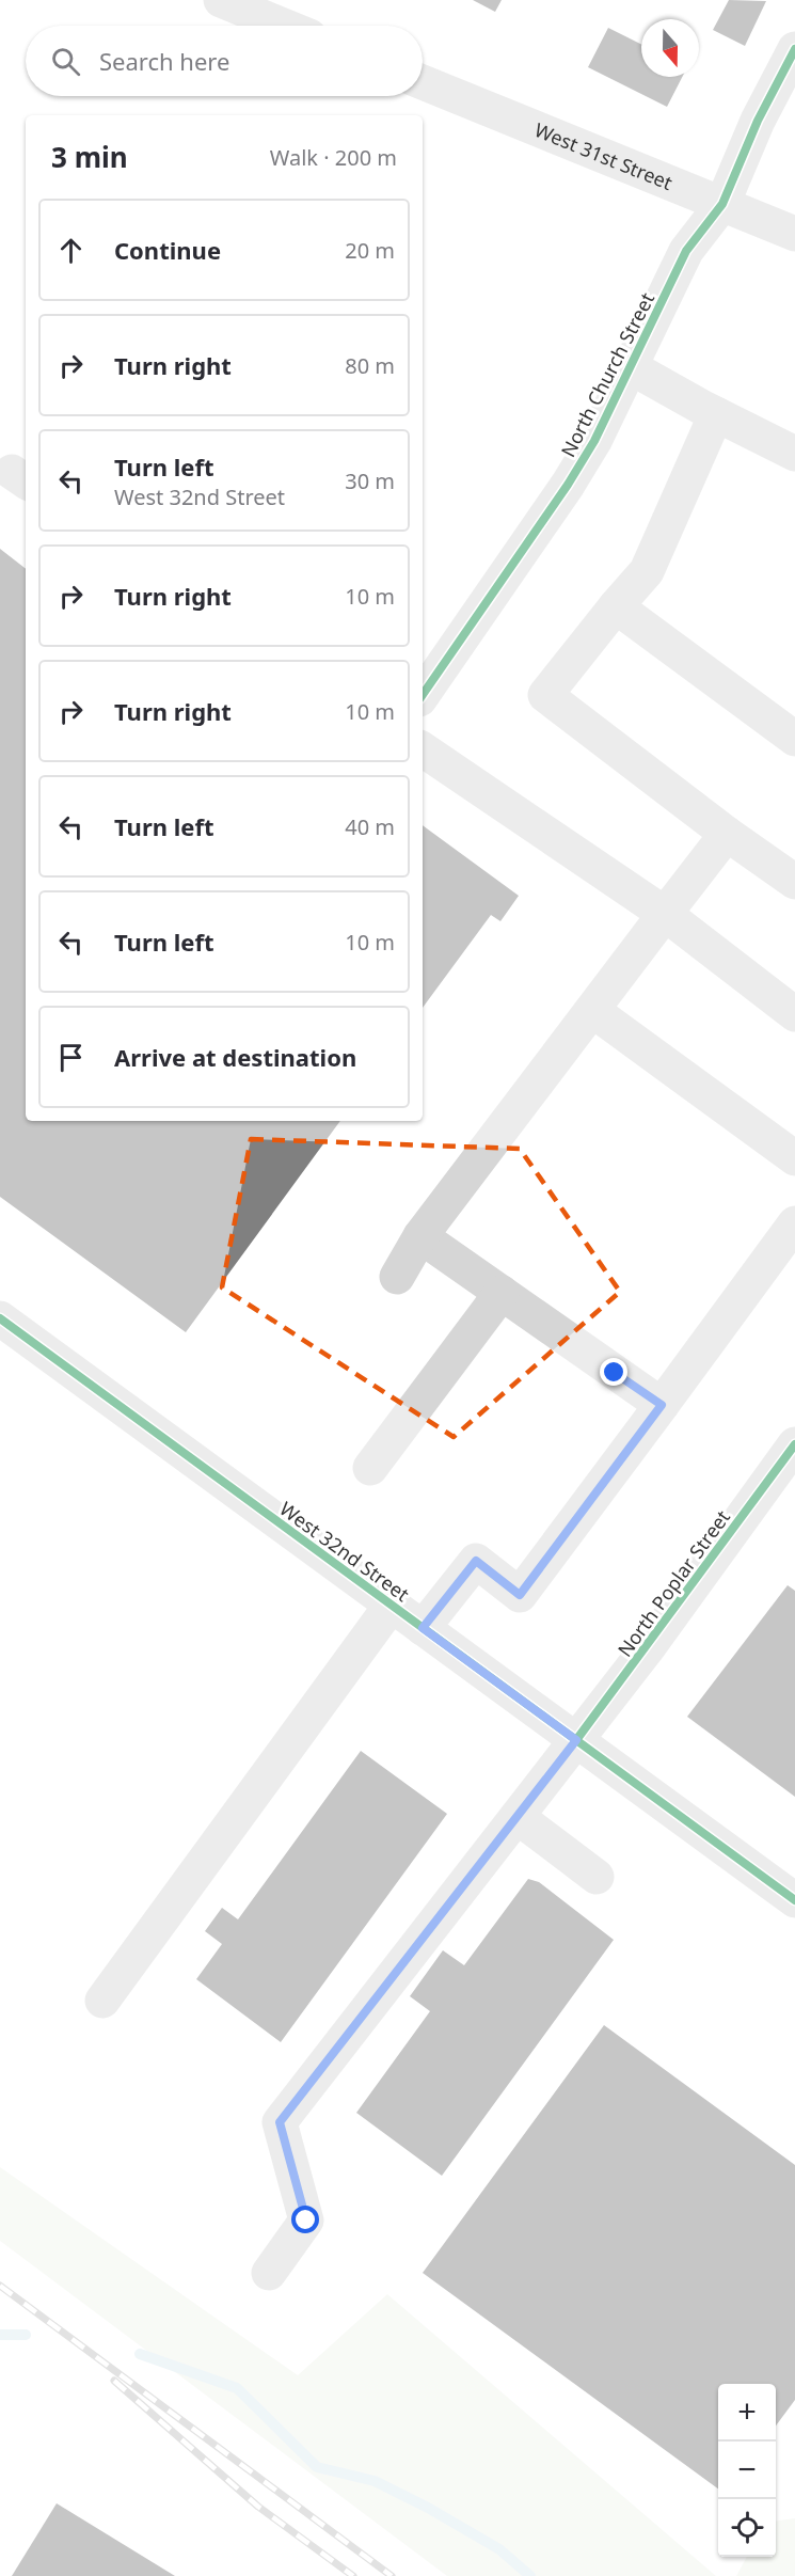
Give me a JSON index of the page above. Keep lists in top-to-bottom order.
{
  "streets": {
    "street": [
      "West 31st Street",
      "North Church Street",
      "West 32nd Street",
      "North Poplar Street"
    ]
  },
  "crossings": [
    ["West 31st Street", "North Church Street"],
    ["West 32nd Street", "North Poplar Street"]
  ],
  "north": "bottom",
  "page": {
    "search": "Search here",
    "heading": ["3 min", "Walk · 200 m"],
    "list": [
      ["Continue", "20 m"],
      ["Turn right", "80 m"],
      ["Turn left", "West 32nd Street", "30 m"],
      ["Turn right", "10 m"],
      ["Turn right", "10 m"],
      ["Turn left", "40 m"],
      ["Turn left", "10 m"],
      "Arrive at destination"
    ],
    "map_buttons": ["+", "−"]
  }
}
